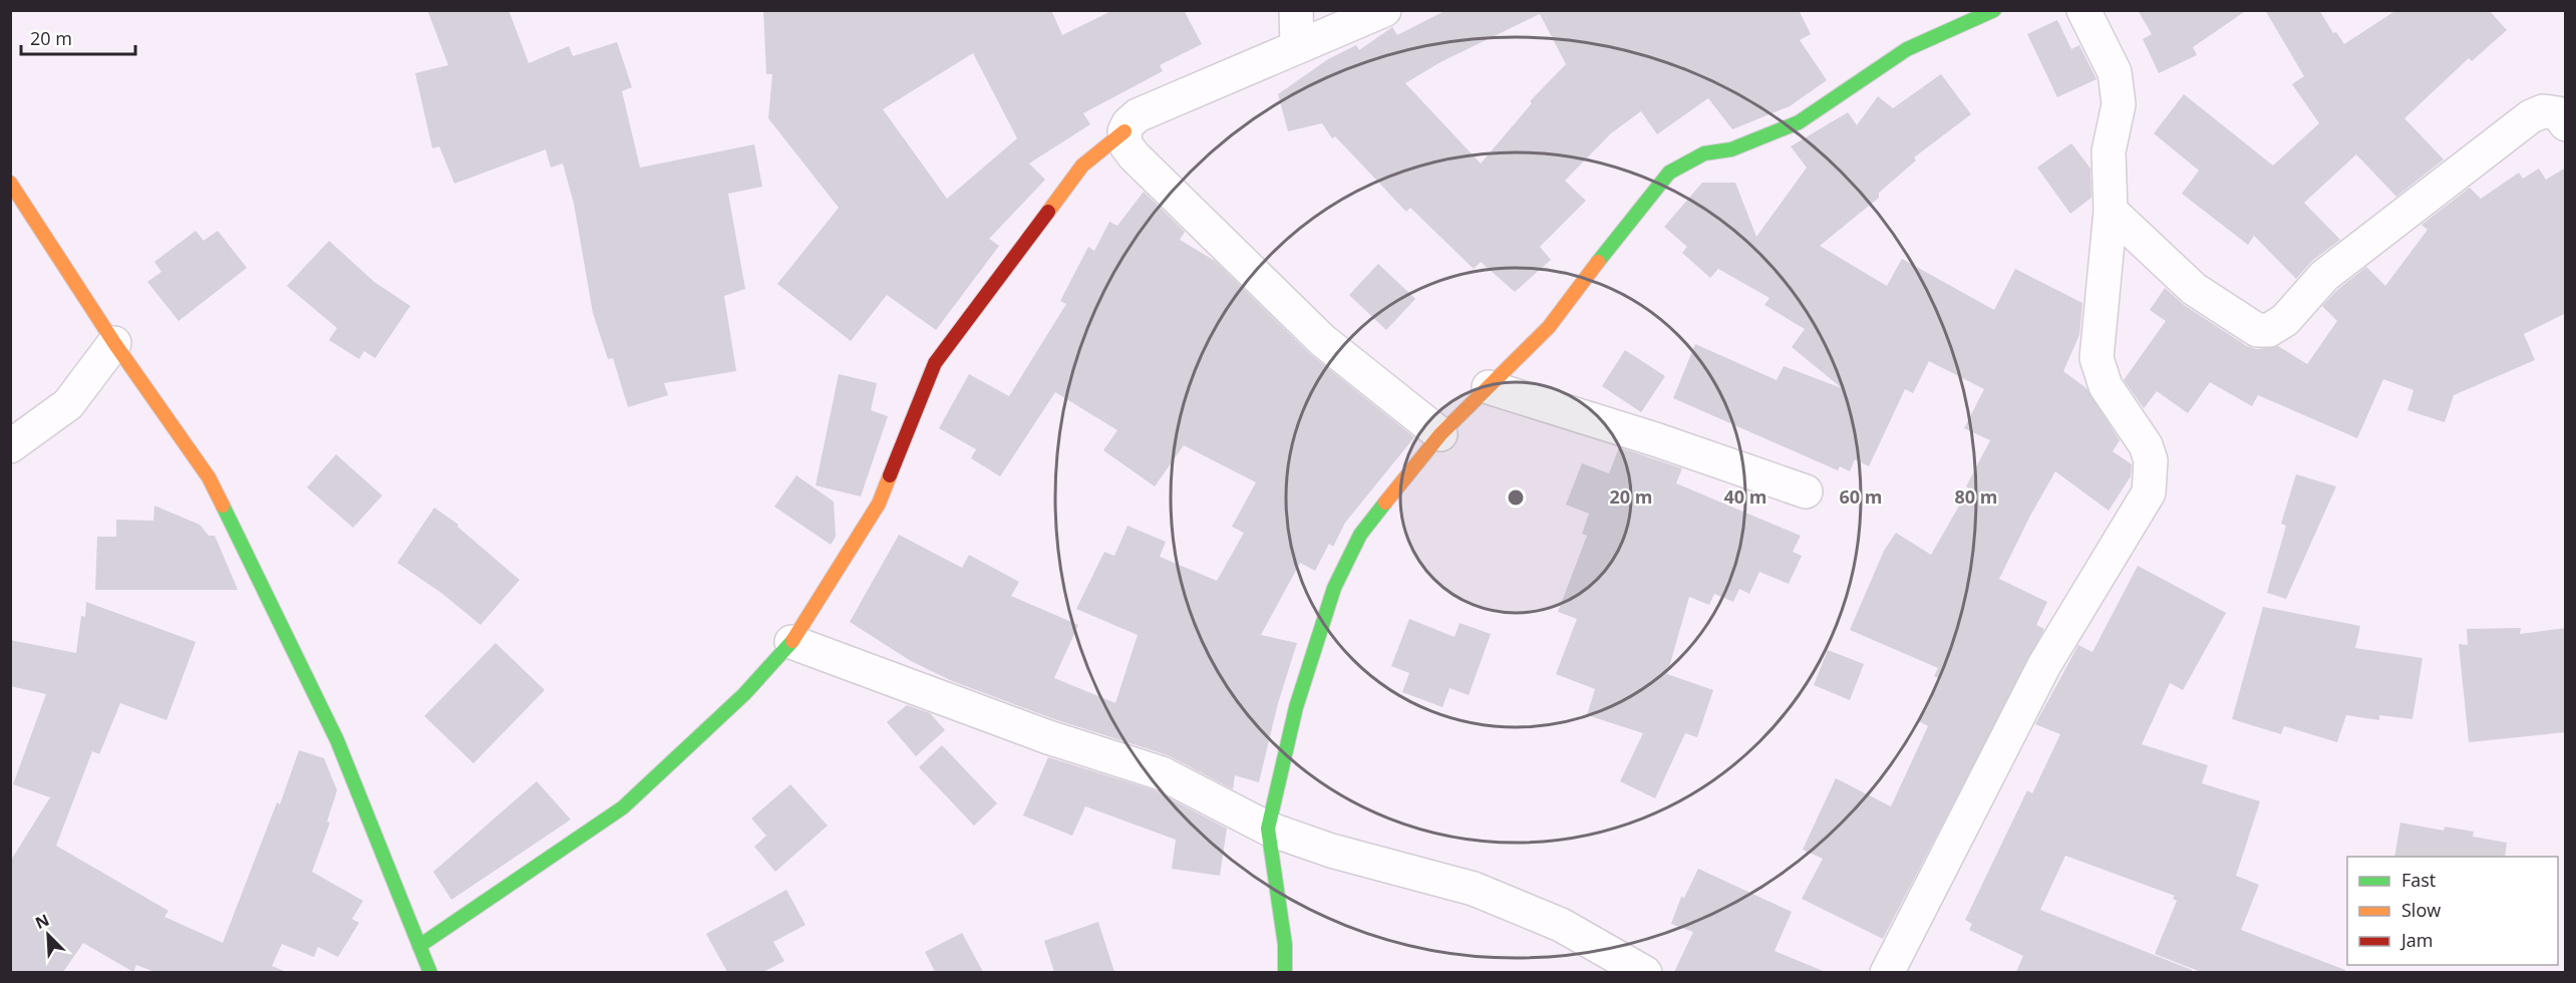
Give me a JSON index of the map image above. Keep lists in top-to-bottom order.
{
  "legend": ["Fast", "Slow", "Jam"],
  "scale_bar": "20 m",
  "north": "top left",
  "rings": [
    "20 m",
    "40 m",
    "60 m",
    "80 m"
  ]
}
